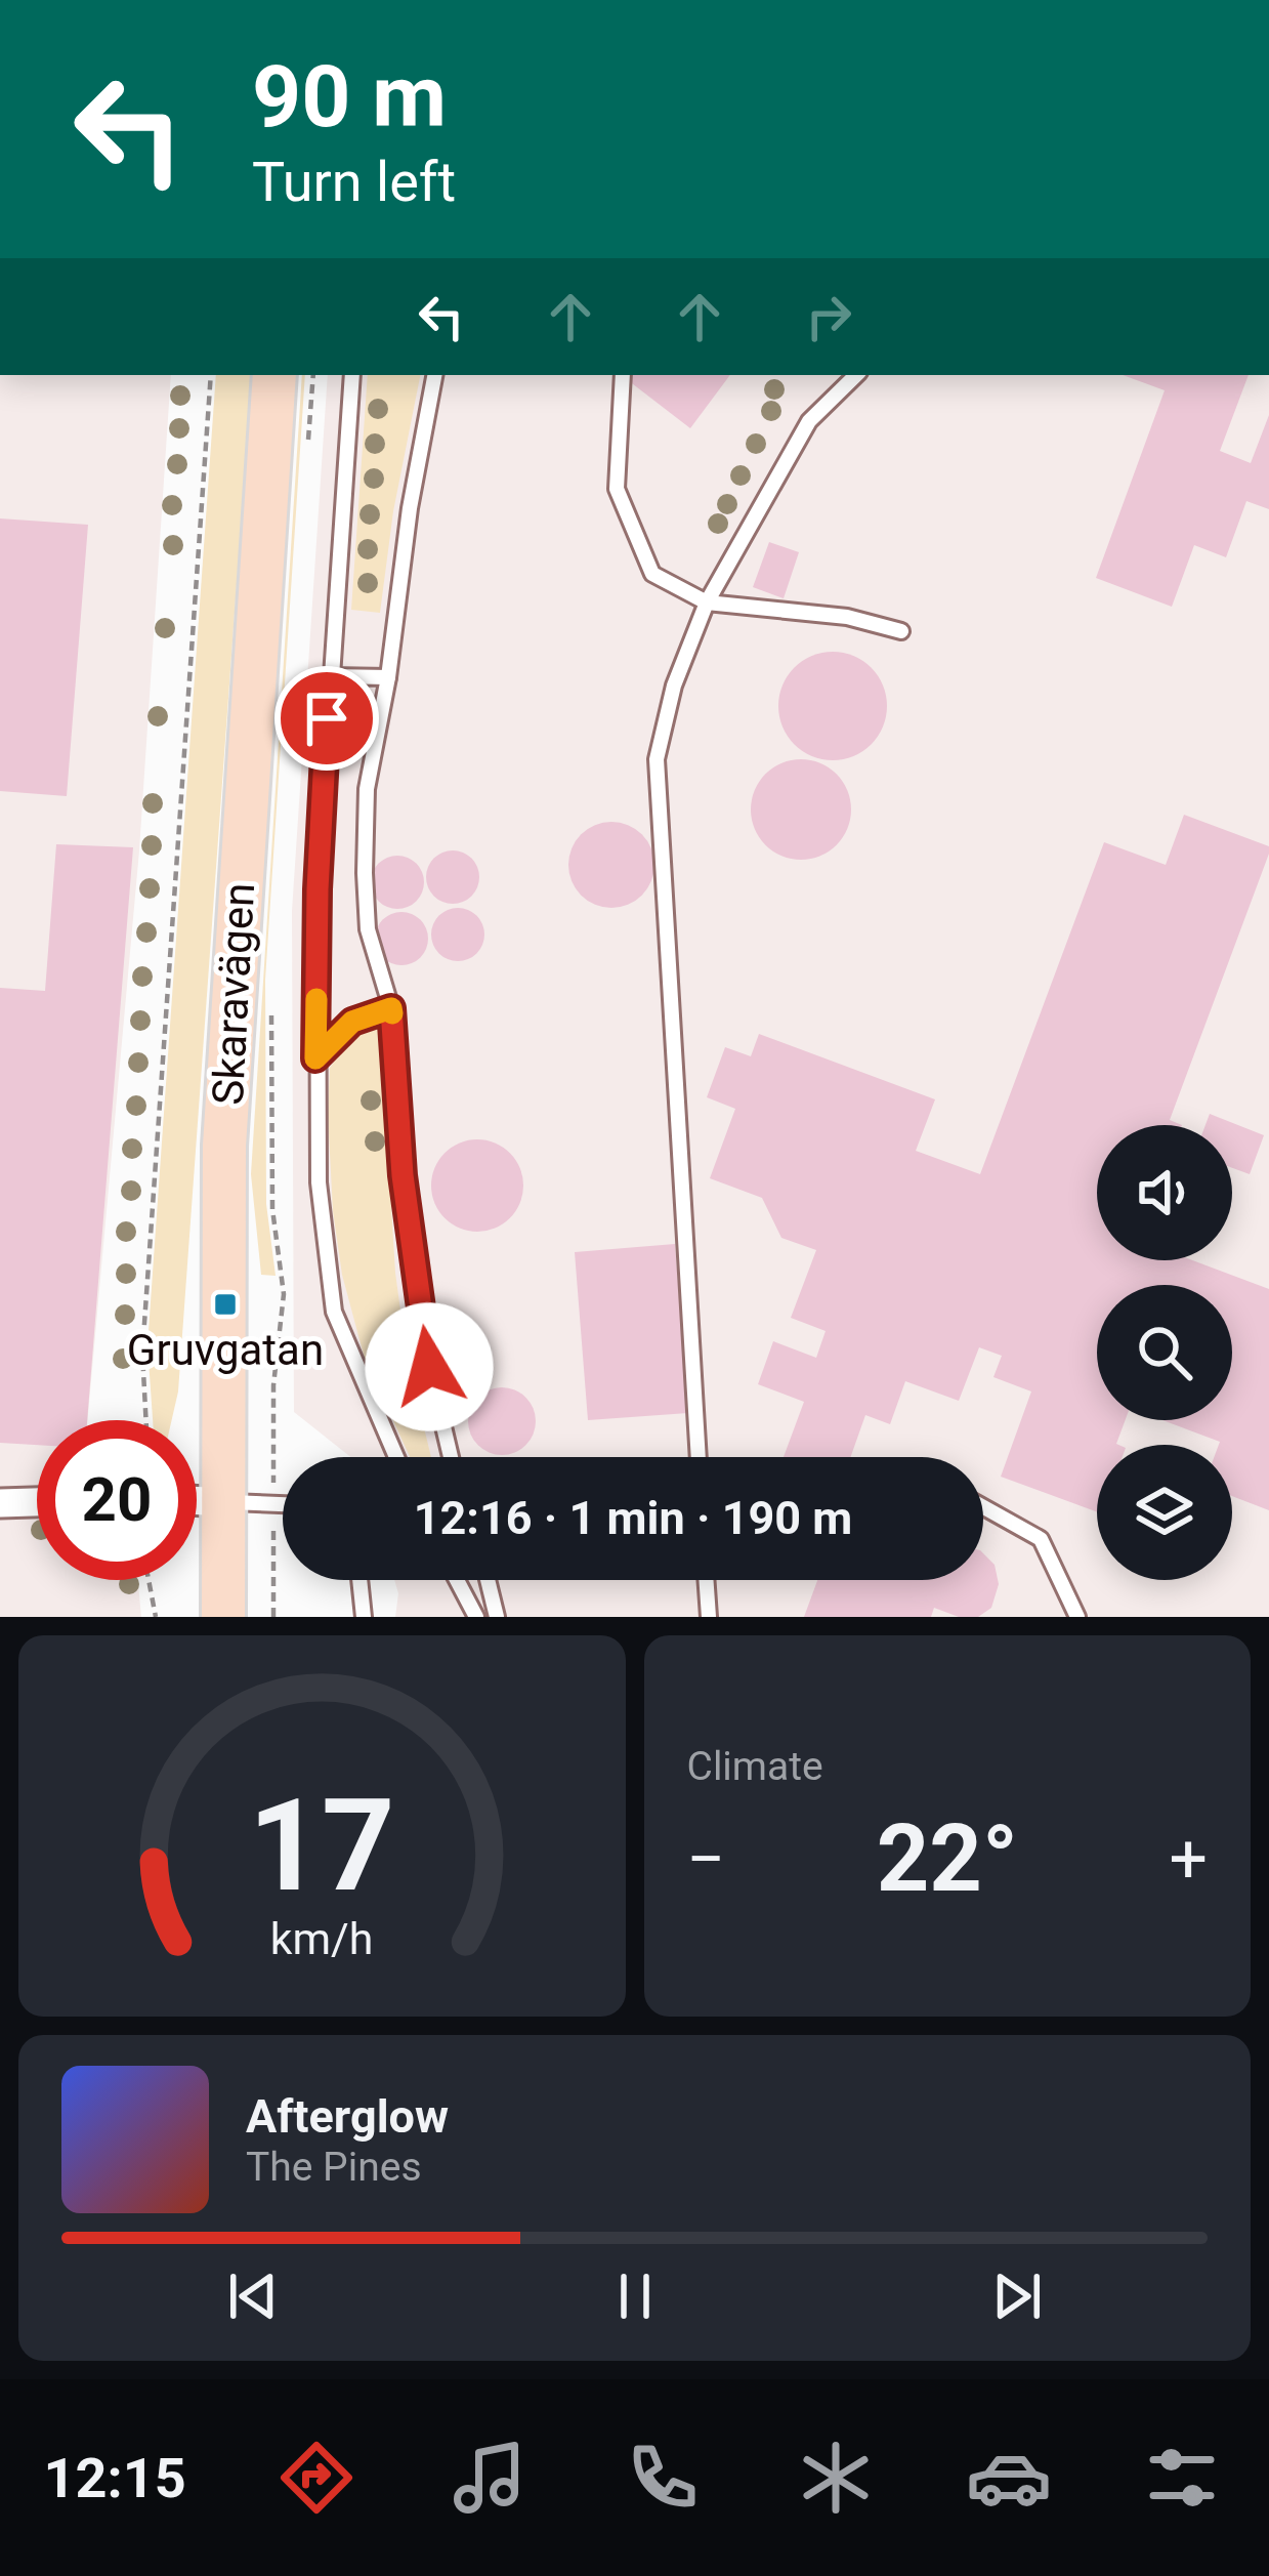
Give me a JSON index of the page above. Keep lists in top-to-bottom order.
{
  "streets": {
    "main road": ["Skaravägen"]
  },
  "places": {
    "transit": ["Gruvgatan"]
  },
  "page": {
    "turn": ["90 m", "Turn left"],
    "limit": "20",
    "trip": "12:16 · 1 min · 190 m",
    "tile": "Climate",
    "heat": ["−", "22°", "+"],
    "song": ["Afterglow", "The Pines"],
    "tabs": "12:15",
    "gauge": ["17", "km/h"]
  }
}
